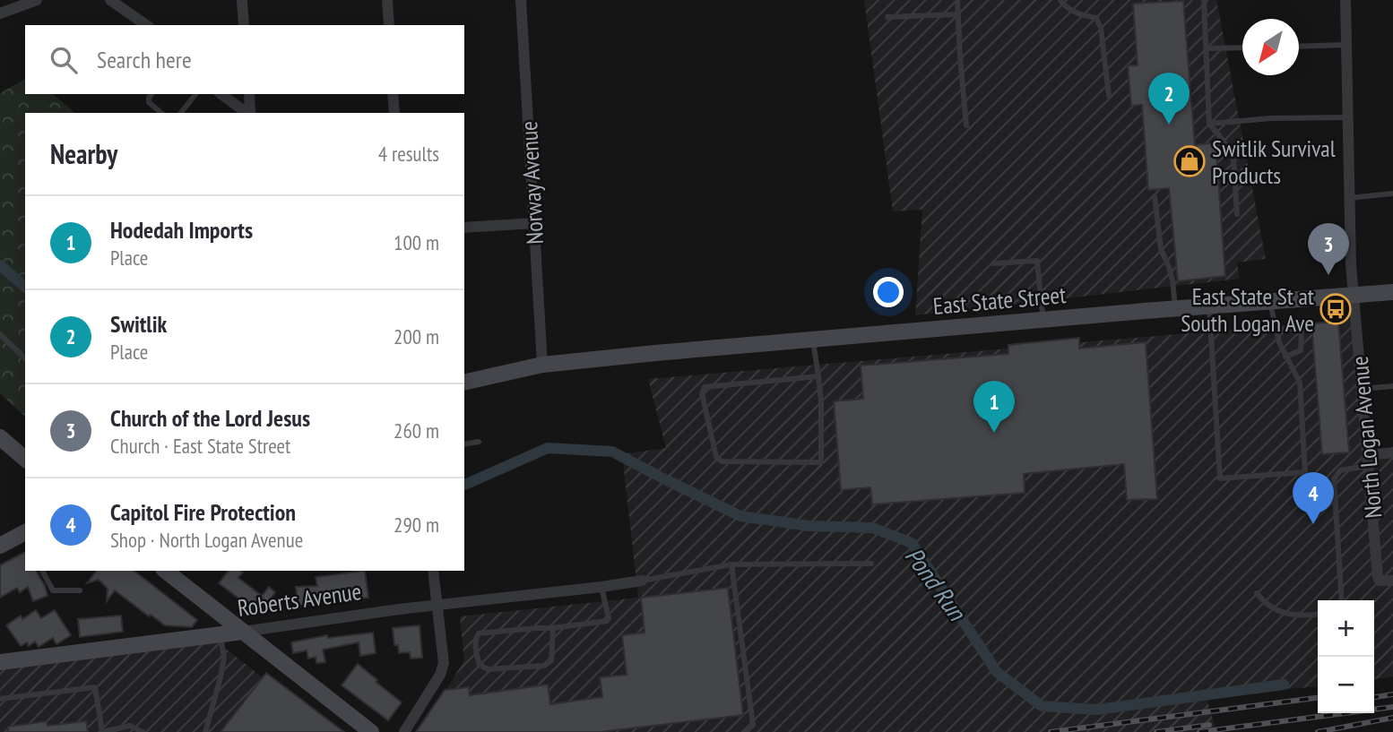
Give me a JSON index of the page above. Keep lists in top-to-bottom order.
{
  "streets": {
    "street": [
      "Norway Avenue",
      "East State Street",
      "North Logan Avenue",
      "Roberts Avenue"
    ]
  },
  "crossings": [
    ["Norway Avenue", "East State Street"],
    ["East State Street", "North Logan Avenue"]
  ],
  "water": ["Pond Run"],
  "places": {
    "shop": ["Switlik Survival Products"],
    "bus stop": ["East State St at South Logan Ave"]
  },
  "north": "bottom left",
  "page": {
    "search": "Search here",
    "pins": [
      "2",
      "3",
      "1",
      "4"
    ],
    "heading": ["Nearby", "4 results"],
    "list": [
      {
        "mark": "1",
        "name": "Hodedah Imports",
        "note": "Place",
        "value": "100 m"
      },
      {
        "mark": "2",
        "name": "Switlik",
        "note": "Place",
        "value": "200 m"
      },
      {
        "mark": "3",
        "name": "Church of the Lord Jesus",
        "note": "Church · East State Street",
        "value": "260 m"
      },
      {
        "mark": "4",
        "name": "Capitol Fire Protection",
        "note": "Shop · North Logan Avenue",
        "value": "290 m"
      }
    ],
    "map_buttons": ["+", "−"]
  }
}
